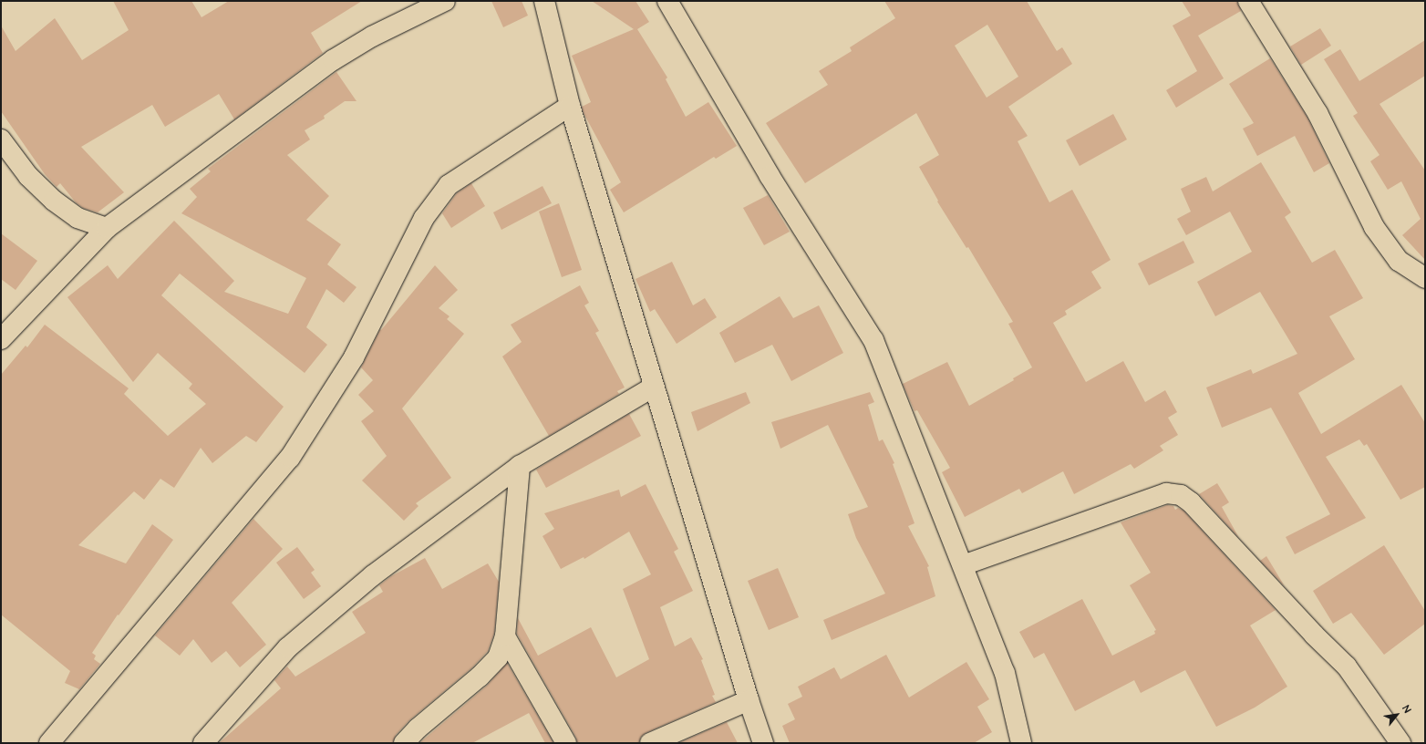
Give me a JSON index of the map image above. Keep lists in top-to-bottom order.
{
  "north": "top right"
}
